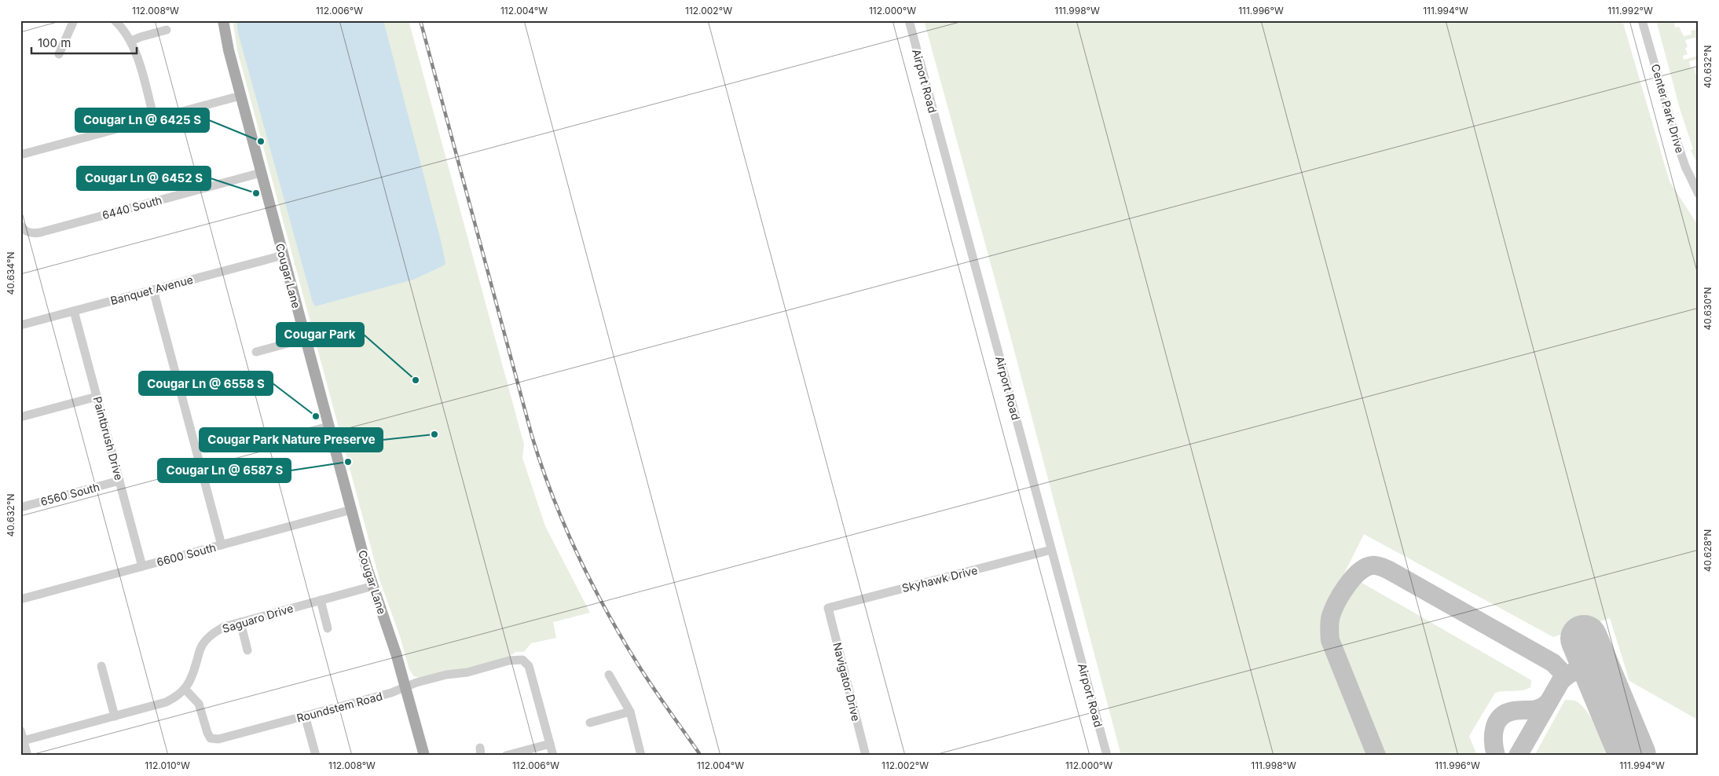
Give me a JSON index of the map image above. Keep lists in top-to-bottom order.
{
  "streets": {
    "main road": ["Cougar Lane"],
    "street": [
      "Airport Road",
      "Center Park Drive",
      "6440 South",
      "Banquet Avenue",
      "Paintbrush Drive",
      "6560 South",
      "6600 South",
      "Skyhawk Drive",
      "Saguaro Drive",
      "Navigator Drive",
      "Roundstem Road"
    ]
  },
  "crossings": [
    ["Airport Road", "Skyhawk Drive"],
    ["6440 South", "Cougar Lane"],
    ["Cougar Lane", "Banquet Avenue"],
    ["Cougar Lane", "6600 South"],
    ["Cougar Lane", "Saguaro Drive"],
    ["Cougar Lane", "Roundstem Road"],
    ["Banquet Avenue", "Paintbrush Drive"],
    ["Paintbrush Drive", "6560 South"],
    ["Paintbrush Drive", "6600 South"],
    ["Skyhawk Drive", "Navigator Drive"],
    ["Saguaro Drive", "Roundstem Road"]
  ],
  "places": [
    "Cougar Ln @ 6425 S",
    "Cougar Ln @ 6452 S",
    "Cougar Park",
    "Cougar Ln @ 6558 S",
    "Cougar Park Nature Preserve",
    "Cougar Ln @ 6587 S"
  ],
  "scale_bar": "100 m",
  "coordinates": [
    "112.008°W",
    "112.006°W",
    "112.004°W",
    "112.002°W",
    "112.000°W",
    "111.998°W",
    "111.996°W",
    "111.994°W",
    "111.992°W",
    "40.632°N",
    "40.634°N",
    "40.630°N",
    "40.628°N",
    "112.010°W"
  ]
}
